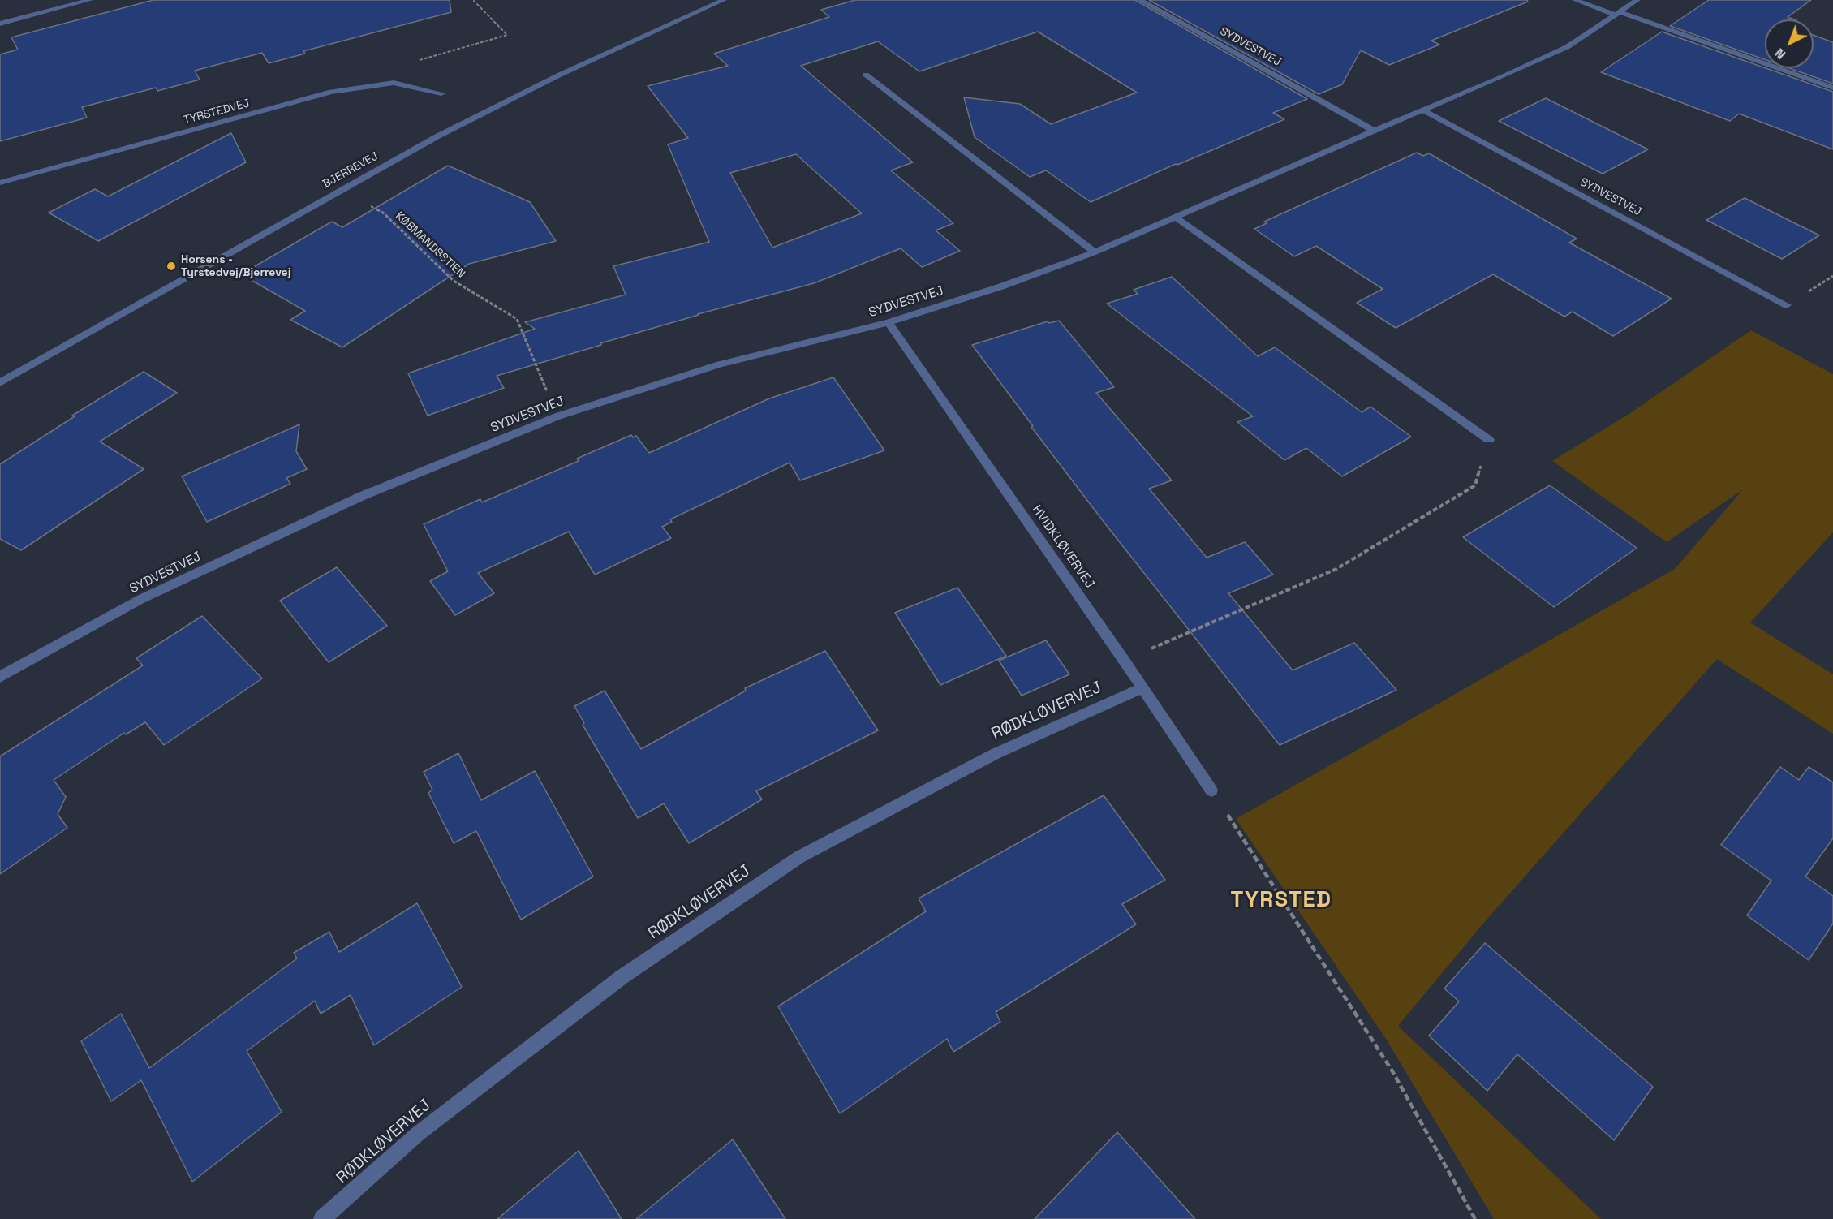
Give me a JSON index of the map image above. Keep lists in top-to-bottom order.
{
  "streets": {
    "street": [
      "SYDVESTVEJ",
      "TYRSTEDVEJ",
      "BJERREVEJ",
      "HVIDKLØVERVEJ",
      "RØDKLØVERVEJ"
    ],
    "path": ["KØBMANDSSTIEN"]
  },
  "crossings": [
    ["SYDVESTVEJ", "KØBMANDSSTIEN"],
    ["SYDVESTVEJ", "HVIDKLØVERVEJ"],
    ["BJERREVEJ", "KØBMANDSSTIEN"],
    ["HVIDKLØVERVEJ", "RØDKLØVERVEJ"]
  ],
  "districts": ["TYRSTED"],
  "places": ["Horsens - Tyrstedvej/Bjerrevej"],
  "north": "bottom left"
}
